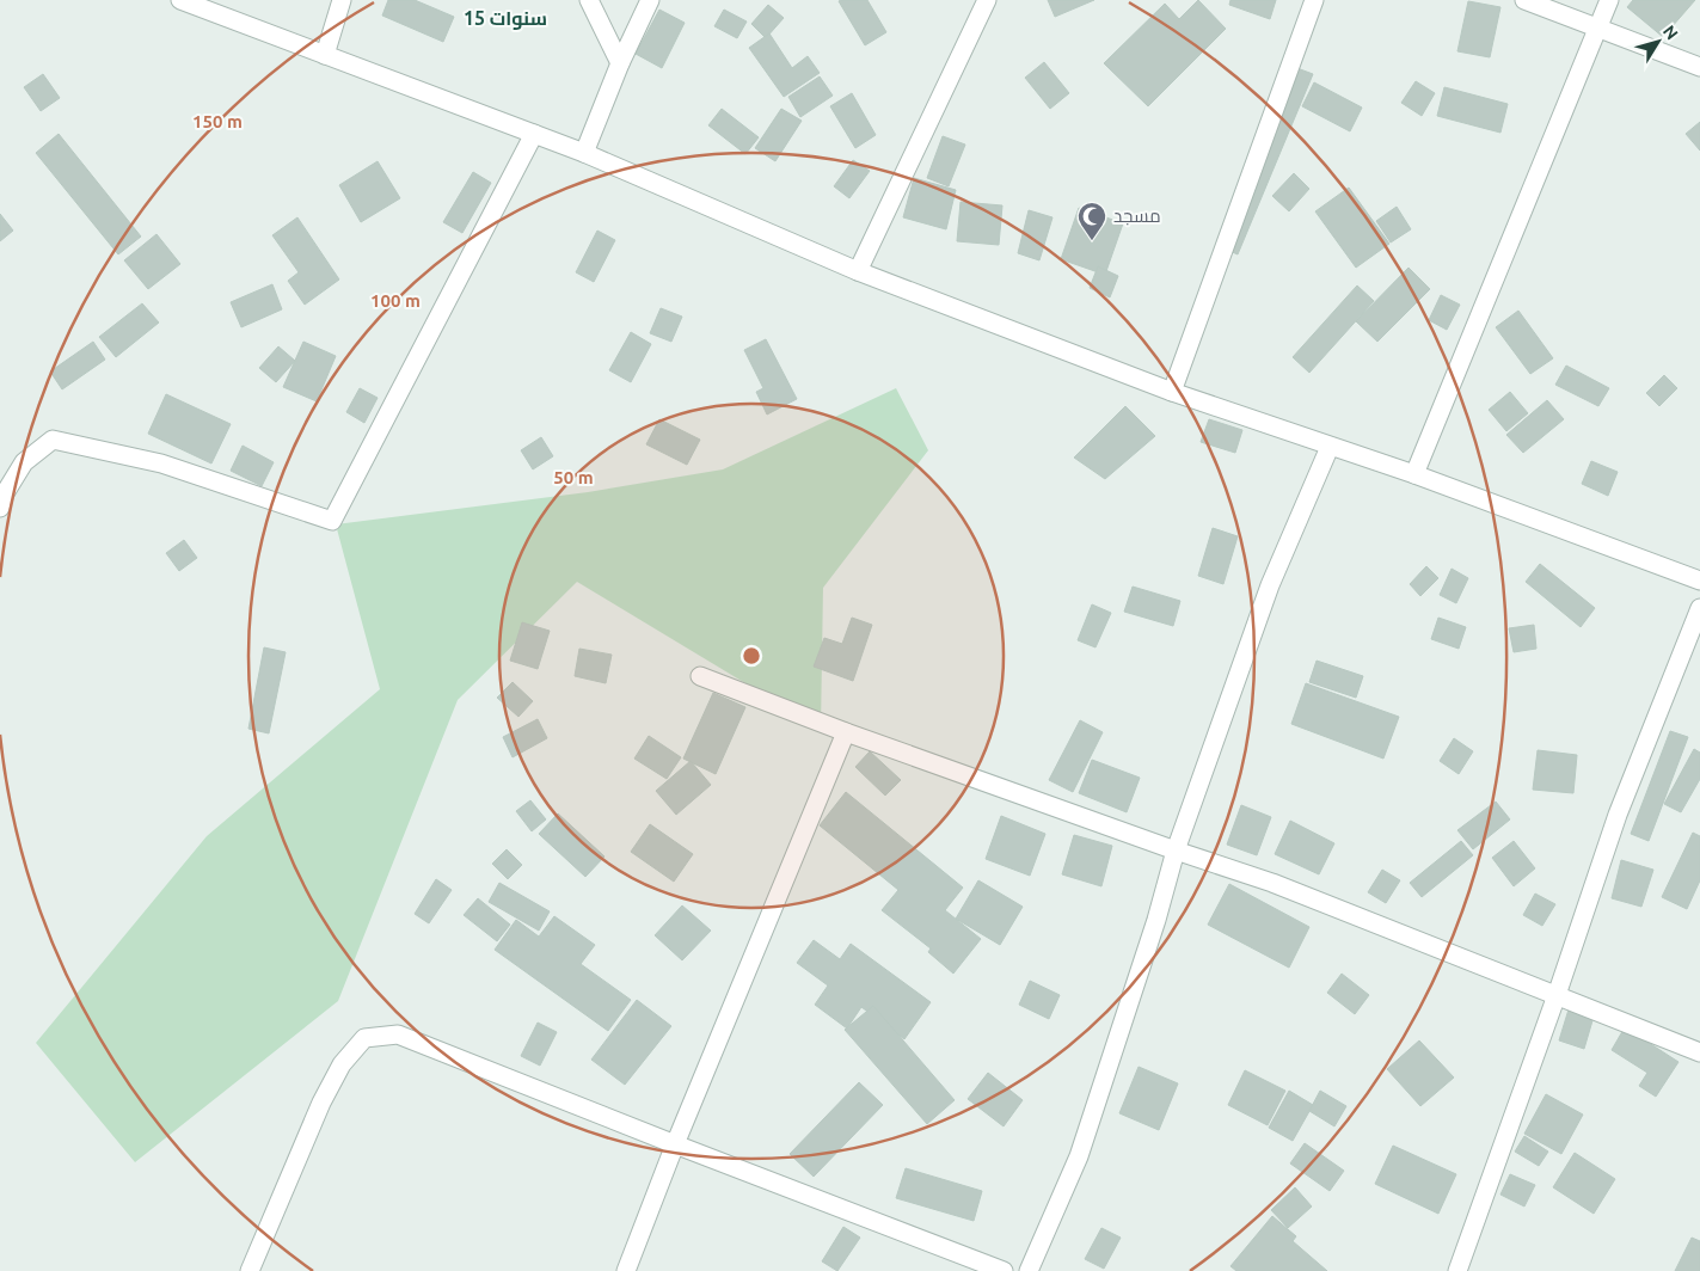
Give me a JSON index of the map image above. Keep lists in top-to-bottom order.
{
  "districts": ["15 سنوات"],
  "places": {
    "mosque": ["مسجد"]
  },
  "north": "top right",
  "rings": ["150 m", "100 m", "50 m"]
}
